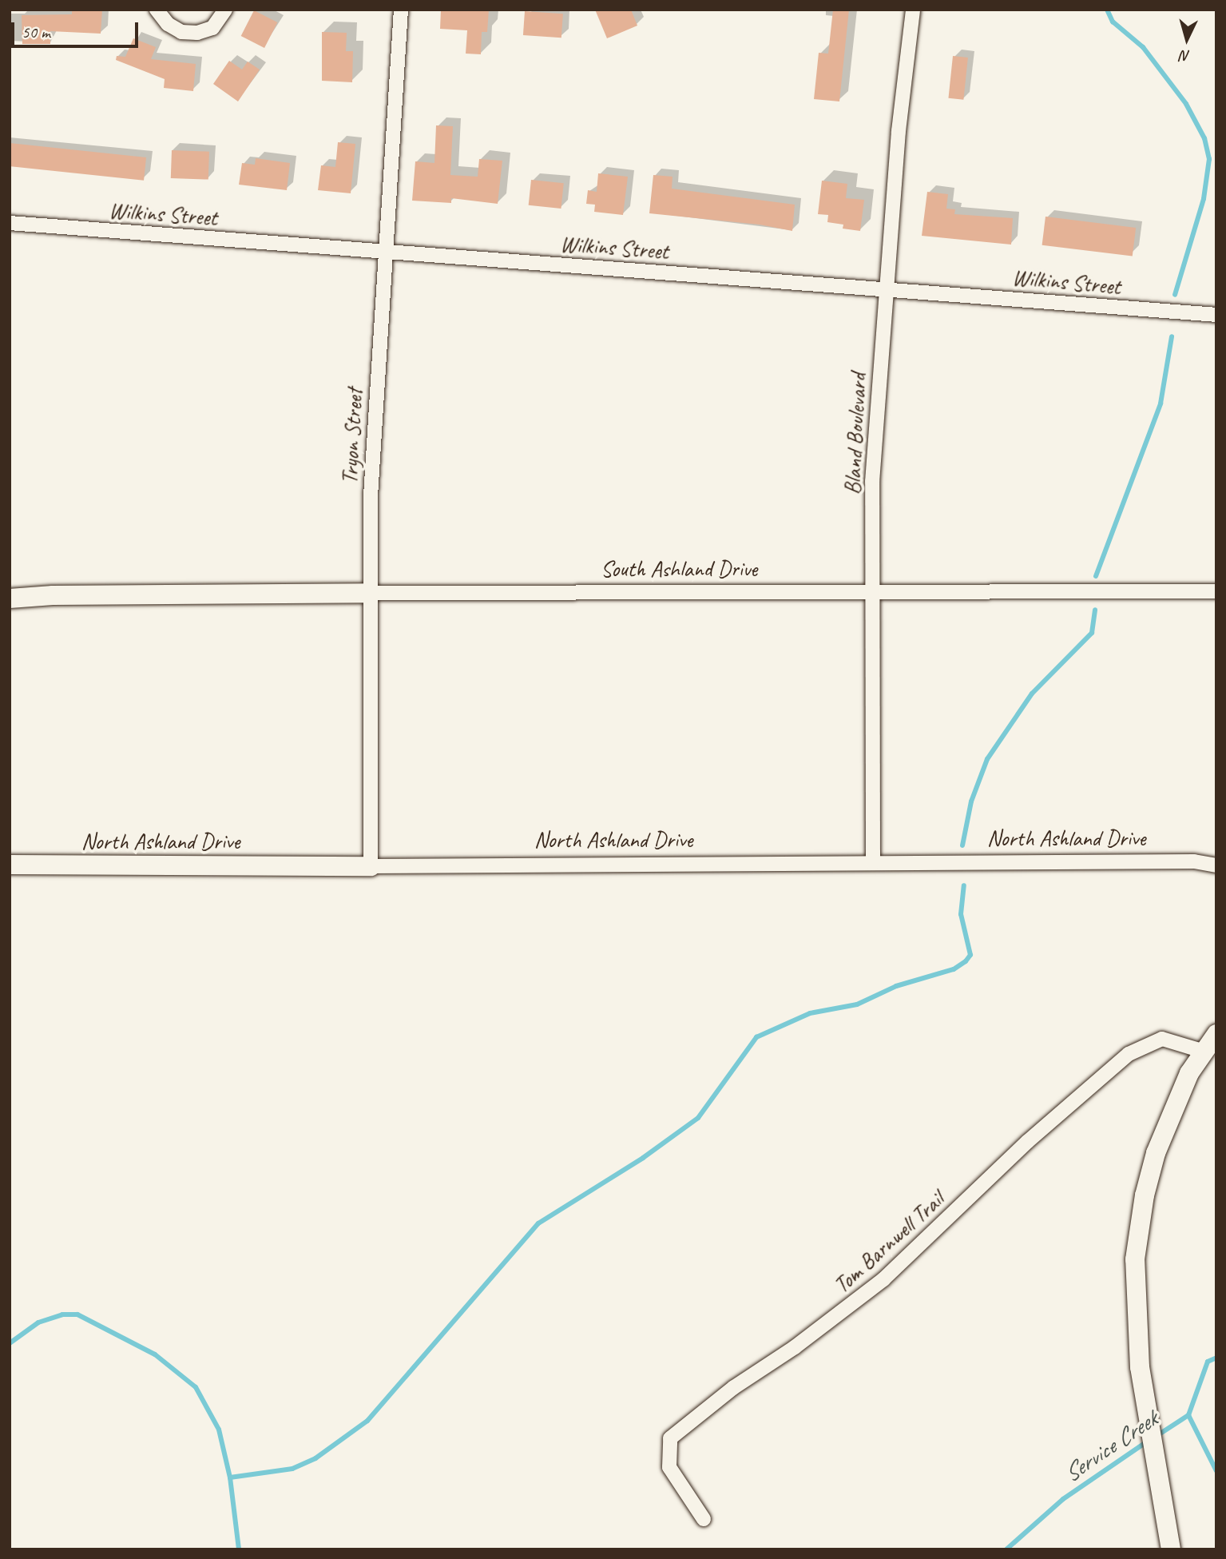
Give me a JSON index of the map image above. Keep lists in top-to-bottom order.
{
  "streets": {
    "street": [
      "Wilkins Street",
      "Bland Boulevard",
      "Tryon Street",
      "South Ashland Drive",
      "North Ashland Drive",
      "Tom Barnwell Trail"
    ]
  },
  "crossings": [
    ["Wilkins Street", "Bland Boulevard"],
    ["Wilkins Street", "Tryon Street"],
    ["Bland Boulevard", "South Ashland Drive"],
    ["Bland Boulevard", "North Ashland Drive"],
    ["Tryon Street", "South Ashland Drive"],
    ["Tryon Street", "North Ashland Drive"]
  ],
  "water": ["Service Creek"],
  "scale_bar": "50 m",
  "north": "bottom"
}
